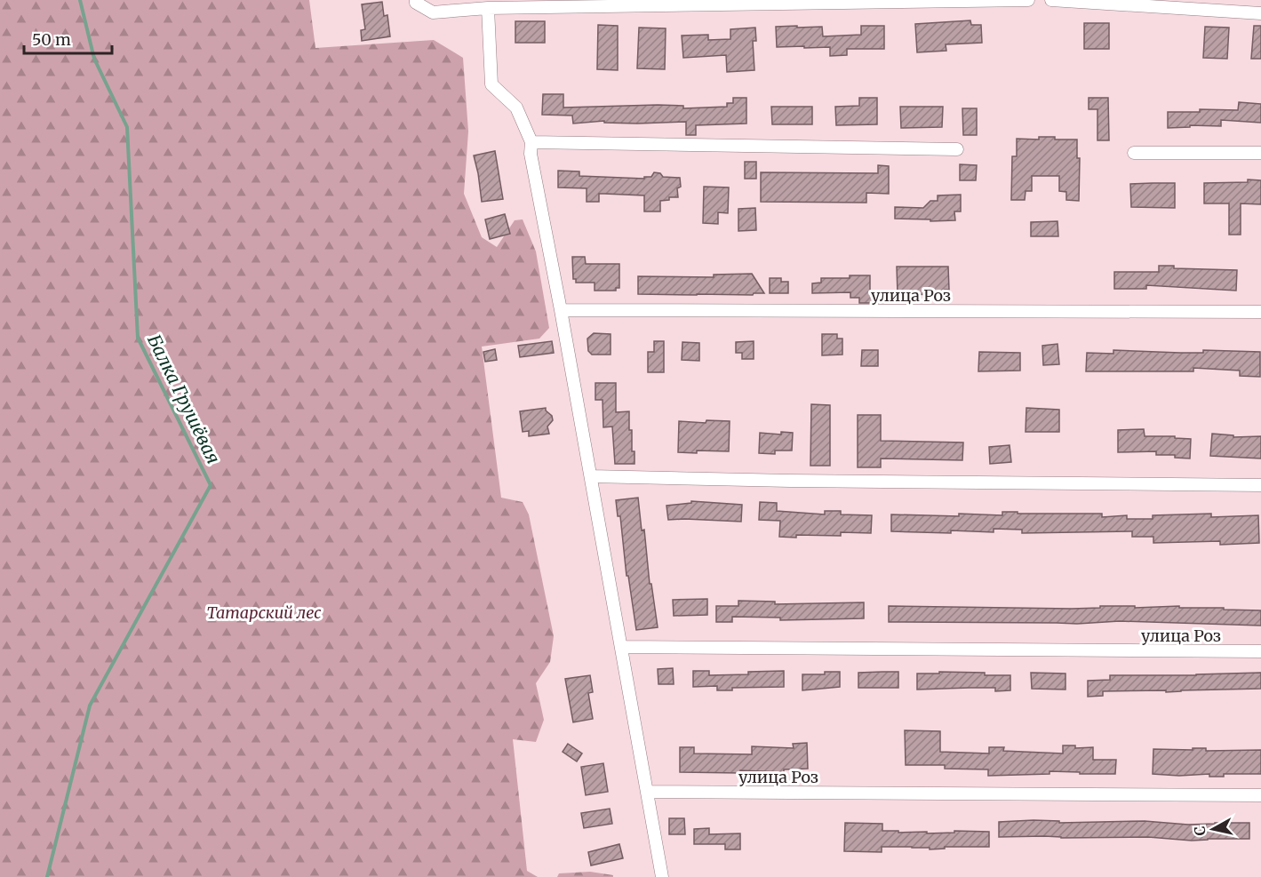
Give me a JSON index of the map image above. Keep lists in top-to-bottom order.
{
  "streets": {
    "street": ["улица Роз"]
  },
  "water": ["Балка Грушёвая"],
  "parks": ["Татарский лес"],
  "scale_bar": "50 m",
  "north": "left"
}
